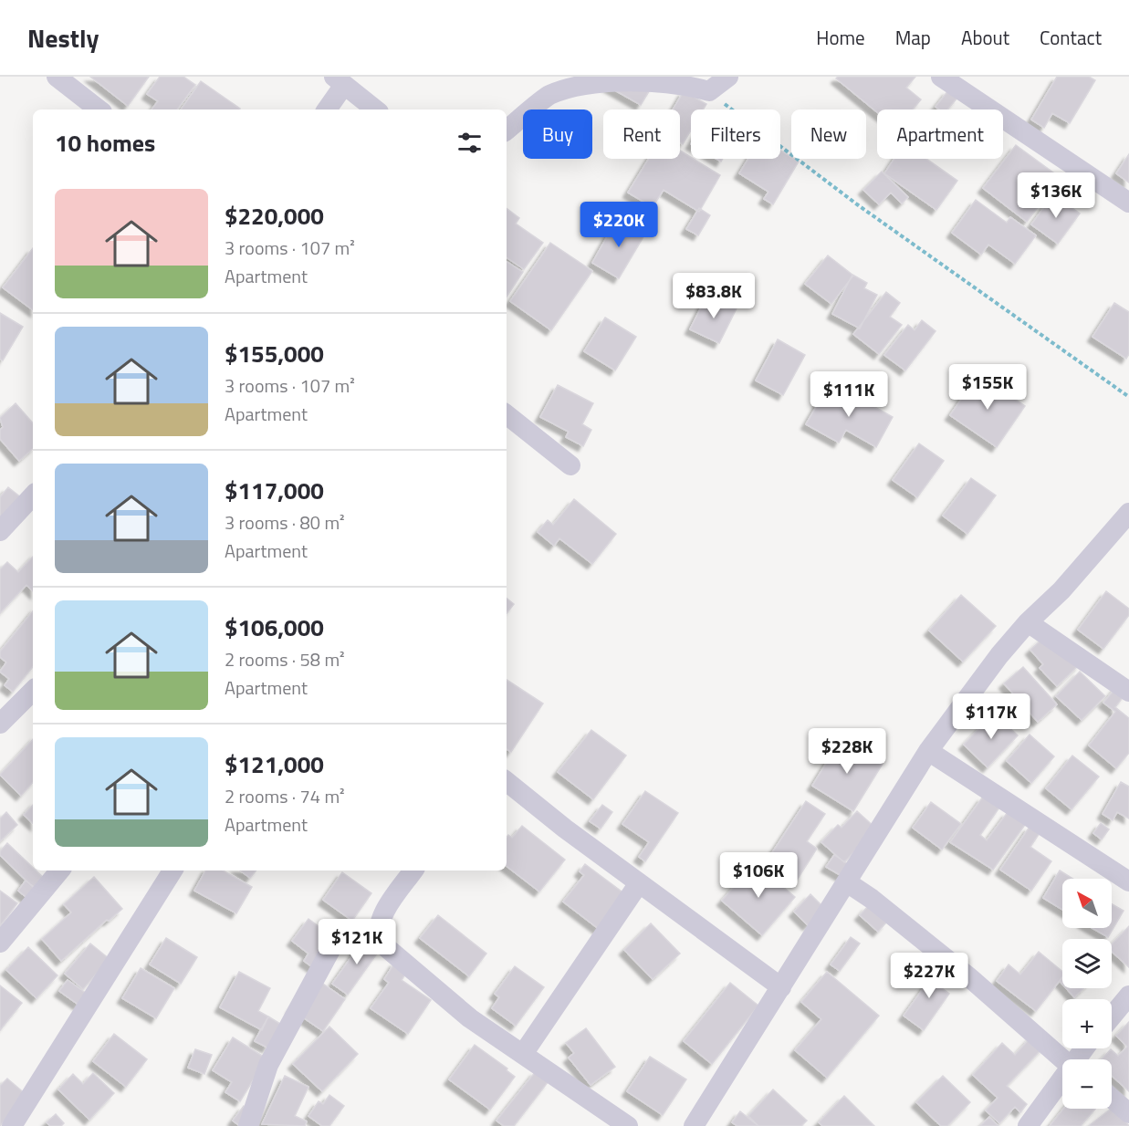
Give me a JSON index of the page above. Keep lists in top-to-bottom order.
{
  "north": "top left",
  "page": {
    "header": "Nestly",
    "nav": [
      "Home",
      "Map",
      "About",
      "Contact"
    ],
    "chip": [
      "Buy",
      "Rent",
      "Filters",
      "New",
      "Apartment"
    ],
    "heading": "10 homes",
    "price": [
      "$136K",
      "$220K",
      "$83.8K",
      "$155K",
      "$111K",
      "$117K",
      "$228K",
      "$106K",
      "$121K",
      "$227K"
    ],
    "list": [
      {
        "name": "$220,000",
        "note": "3 rooms · 107 m² · Apartment"
      },
      {
        "name": "$155,000",
        "note": "3 rooms · 107 m² · Apartment"
      },
      {
        "name": "$117,000",
        "note": "3 rooms · 80 m² · Apartment"
      },
      {
        "name": "$106,000",
        "note": "2 rooms · 58 m² · Apartment"
      },
      {
        "name": "$121,000",
        "note": "2 rooms · 74 m² · Apartment"
      }
    ],
    "map_buttons": ["+", "−"]
  }
}
